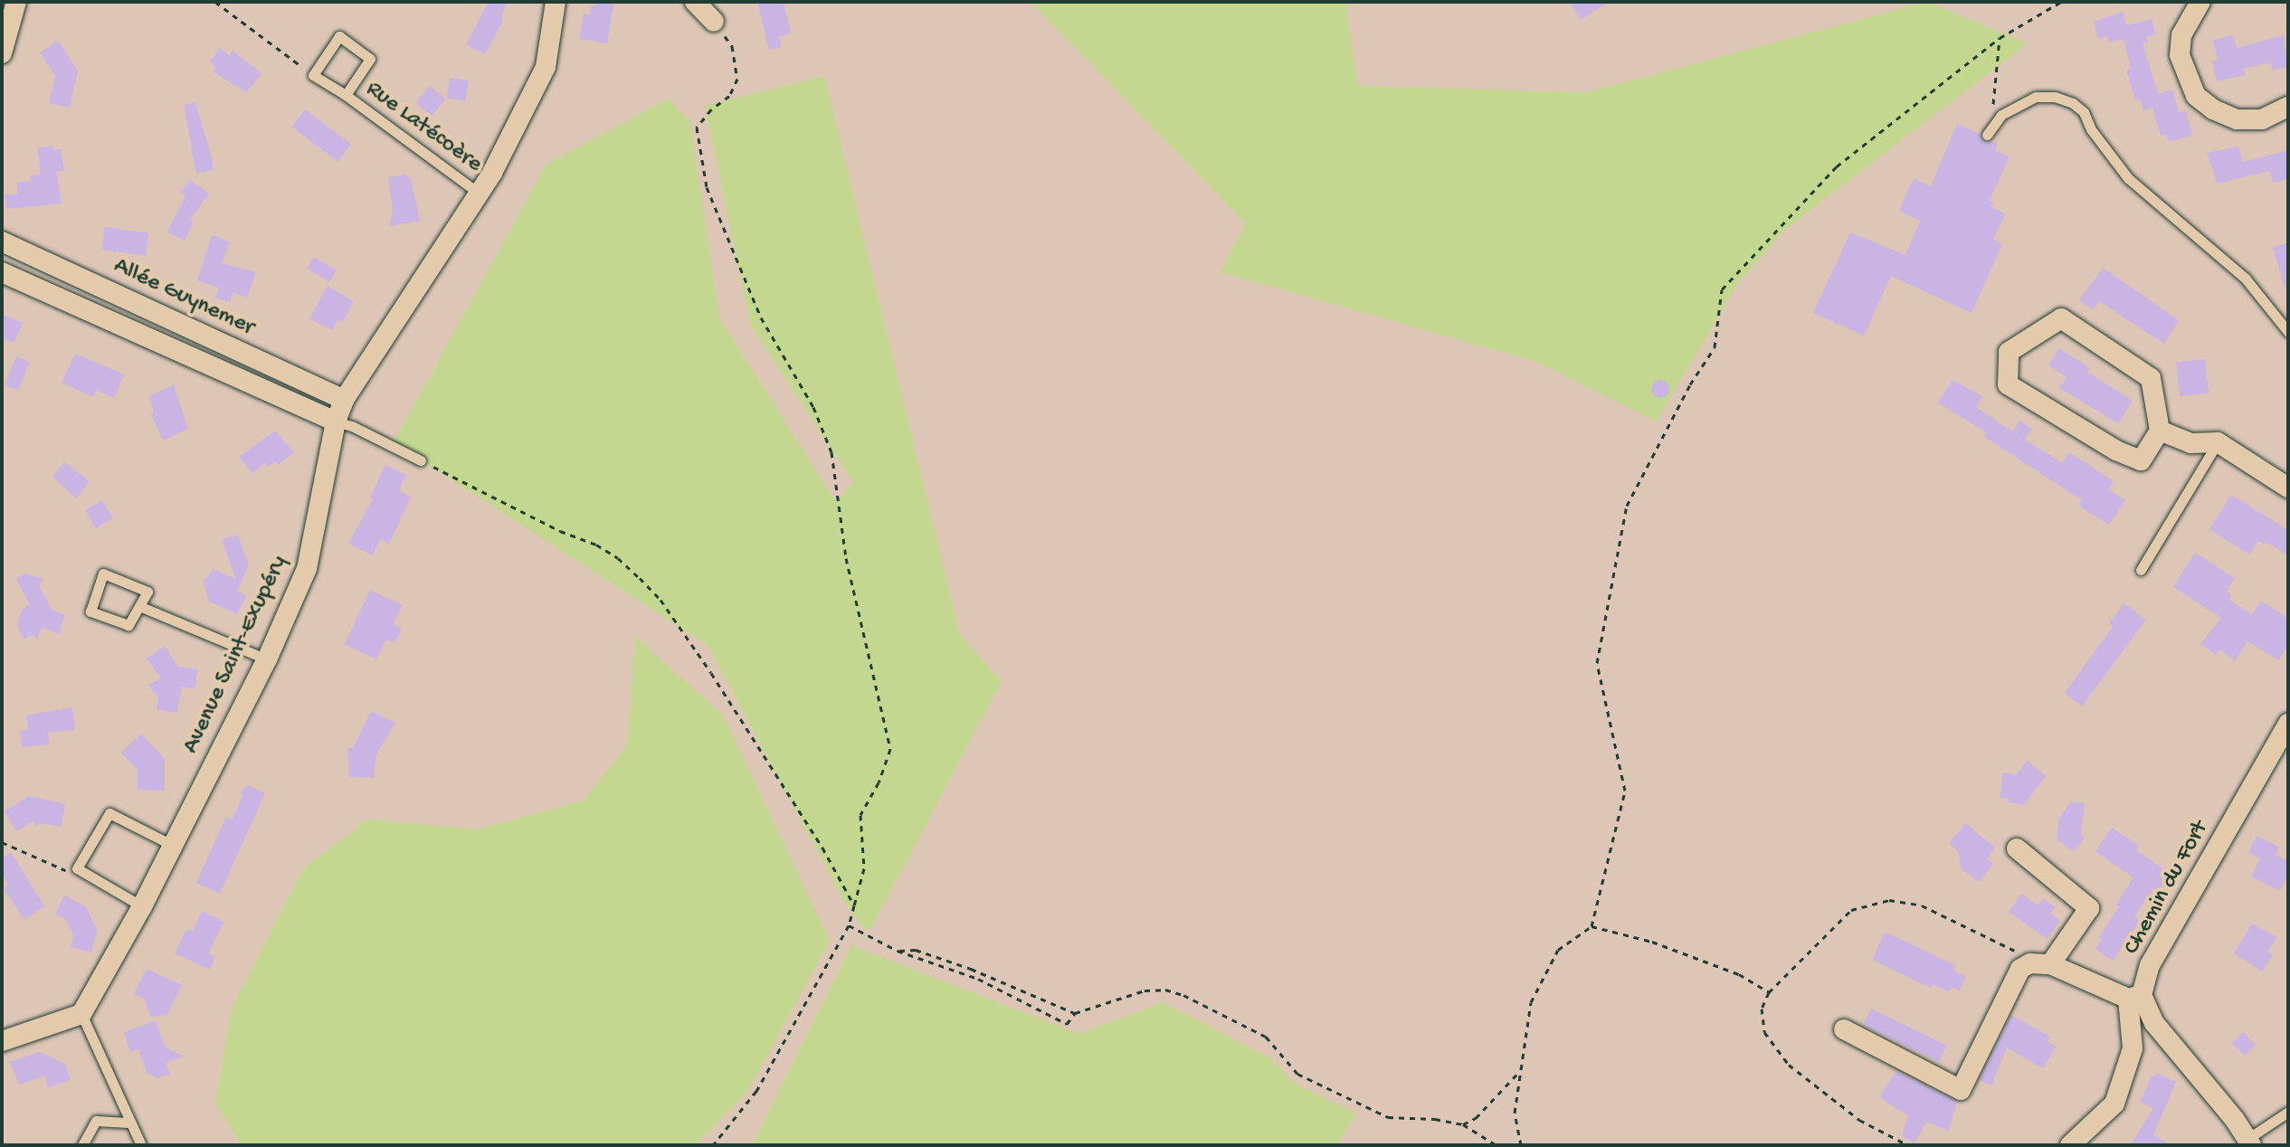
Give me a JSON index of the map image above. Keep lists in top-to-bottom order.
{
  "streets": {
    "street": ["Allée Guynemer", "Avenue Saint-Exupéry", "Chemin du Fort"],
    "lane": ["Rue Latécoère"]
  },
  "crossings": [
    ["Rue Latécoère", "Avenue Saint-Exupéry"],
    ["Allée Guynemer", "Avenue Saint-Exupéry"]
  ]
}
